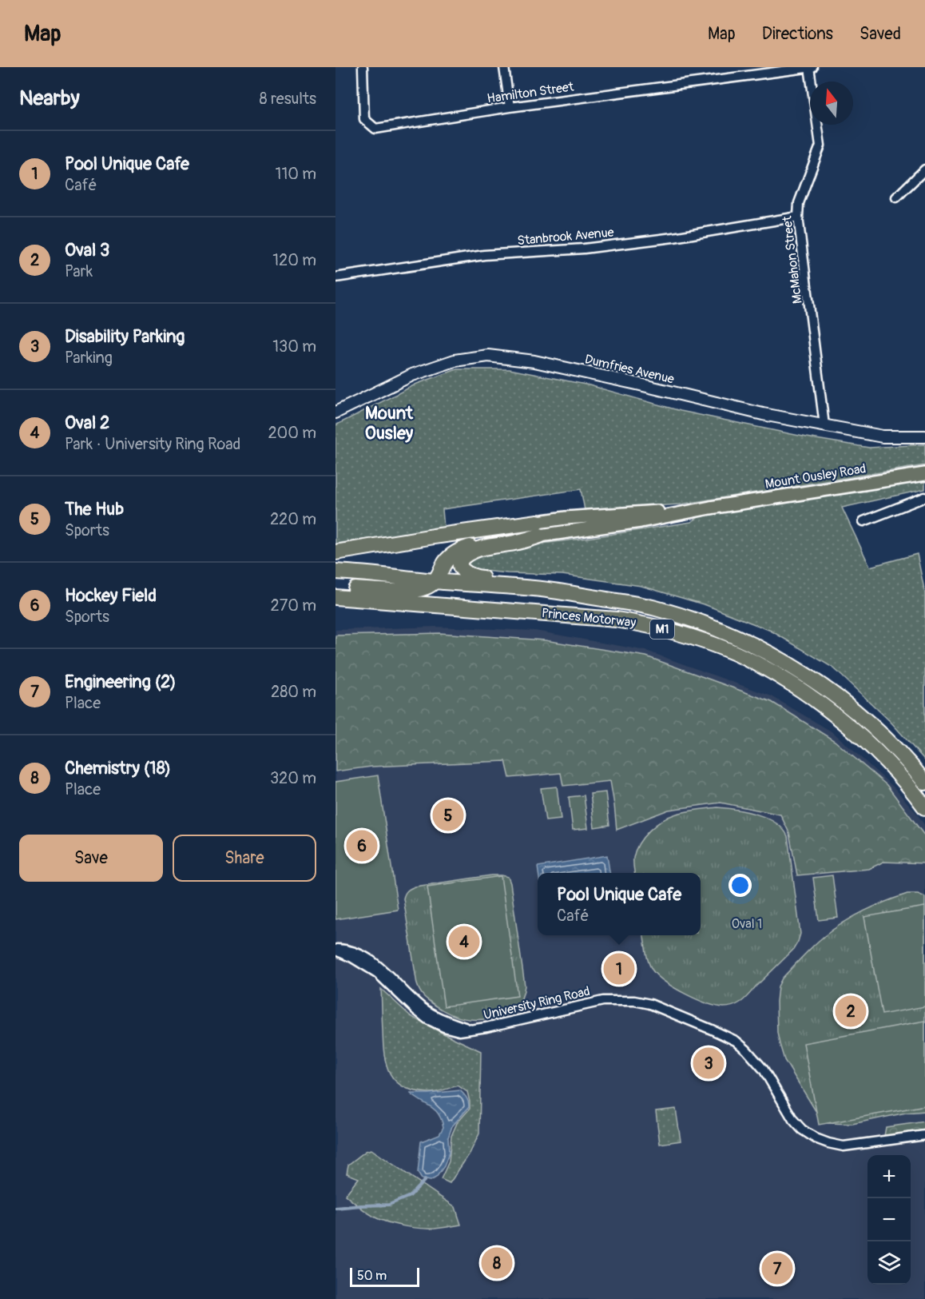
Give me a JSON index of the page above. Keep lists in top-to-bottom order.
{
  "streets": {
    "highway": ["Princes Motorway", "M1"],
    "main road": ["Mount Ousley Road"],
    "street": [
      "Hamilton Street",
      "Stanbrook Avenue",
      "McMahon Street",
      "Dumfries Avenue",
      "University Ring Road"
    ]
  },
  "crossings": [
    ["Hamilton Street", "McMahon Street"],
    ["Stanbrook Avenue", "McMahon Street"],
    ["McMahon Street", "Dumfries Avenue"]
  ],
  "districts": ["Mount Ousley"],
  "parks": ["Oval 1"],
  "scale_bar": "50 m",
  "north": "top",
  "page": {
    "header": "Map",
    "nav": ["Map", "Directions", "Saved"],
    "heading": ["Nearby", "8 results"],
    "list": [
      {
        "mark": "1",
        "name": "Pool Unique Cafe",
        "note": "Café",
        "value": "110 m"
      },
      {
        "mark": "2",
        "name": "Oval 3",
        "note": "Park",
        "value": "120 m"
      },
      {
        "mark": "3",
        "name": "Disability Parking",
        "note": "Parking",
        "value": "130 m"
      },
      {
        "mark": "4",
        "name": "Oval 2",
        "note": "Park · University Ring Road",
        "value": "200 m"
      },
      {
        "mark": "5",
        "name": "The Hub",
        "note": "Sports",
        "value": "220 m"
      },
      {
        "mark": "6",
        "name": "Hockey Field",
        "note": "Sports",
        "value": "270 m"
      },
      {
        "mark": "7",
        "name": "Engineering (2)",
        "note": "Place",
        "value": "280 m"
      },
      {
        "mark": "8",
        "name": "Chemistry (18)",
        "note": "Place",
        "value": "320 m"
      }
    ],
    "pins": [
      "5",
      "6",
      "4",
      "1",
      "2",
      "3",
      "8",
      "7"
    ],
    "buttons": ["Save", "Share"],
    "popup": ["Pool Unique Cafe", "Café"],
    "map_buttons": ["+", "−"],
    "scale": "50 m"
  }
}
